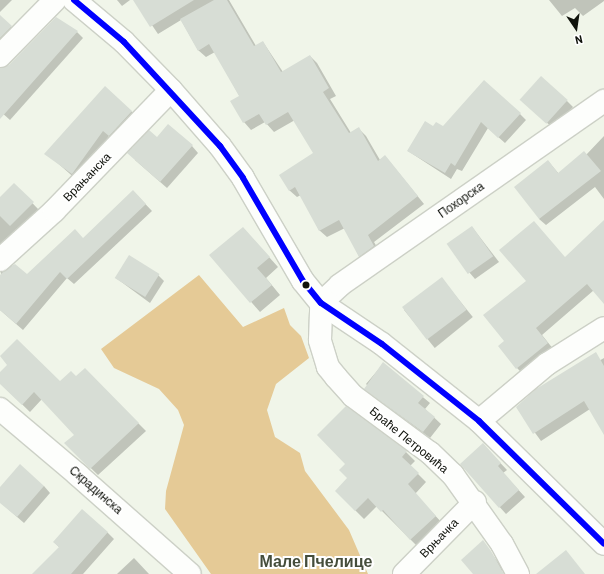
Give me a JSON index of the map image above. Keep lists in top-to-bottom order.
{
  "streets": {
    "street": [
      "Врањанска",
      "Похорска",
      "Браће Петровића",
      "Скрадинска",
      "Врњачка"
    ]
  },
  "crossings": [
    ["Похорска", "Браће Петровића"],
    ["Браће Петровића", "Врњачка"]
  ],
  "districts": ["Мале Пчелице"],
  "north": "bottom"
}
